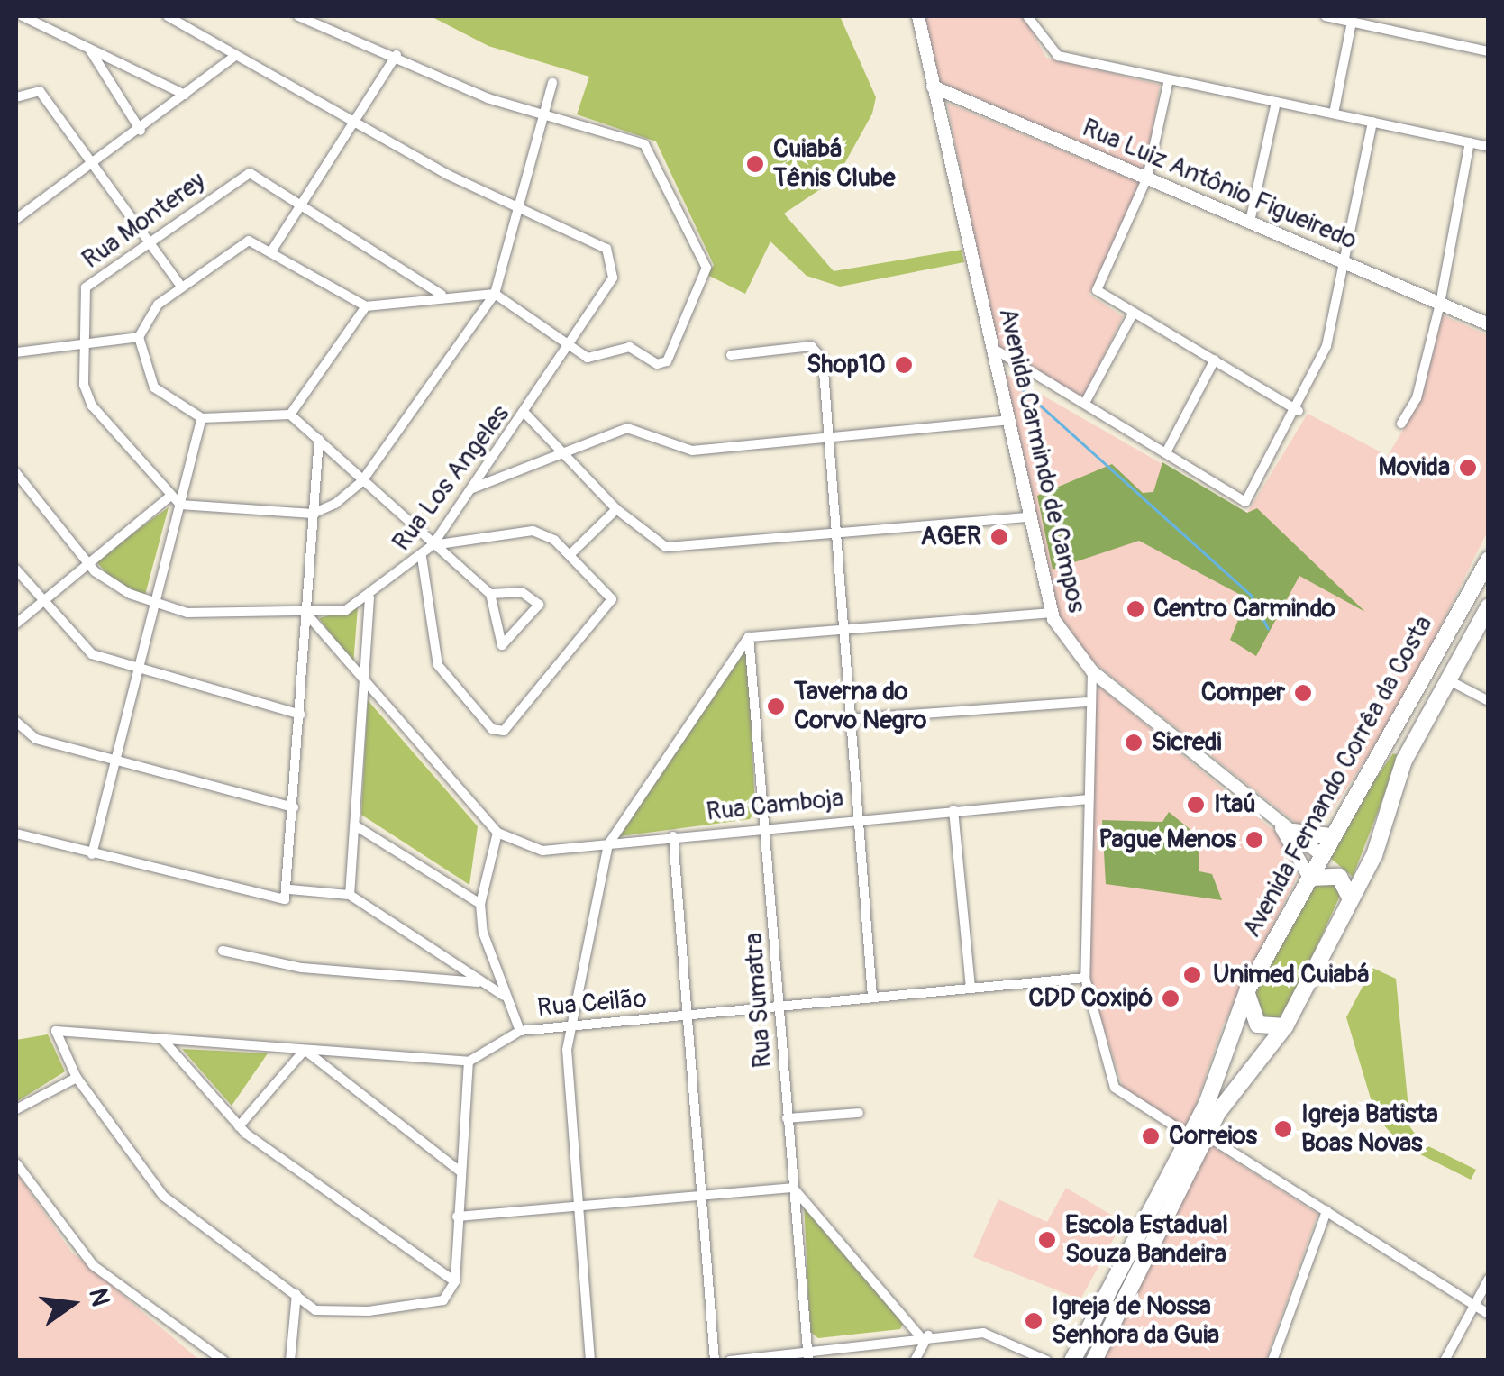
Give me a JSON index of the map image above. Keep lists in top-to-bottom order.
{
  "streets": {
    "highway": ["Avenida Fernando Corrêa da Costa"],
    "main road": ["Rua Luiz Antônio Figueiredo", "Avenida Carmindo de Campos"],
    "street": [
      "Rua Monterey",
      "Rua Los Angeles",
      "Rua Camboja",
      "Rua Sumatra",
      "Rua Ceilão"
    ]
  },
  "crossings": [
    ["Rua Luiz Antônio Figueiredo", "Avenida Carmindo de Campos"],
    ["Avenida Carmindo de Campos", "Avenida Fernando Corrêa da Costa"],
    ["Rua Camboja", "Rua Sumatra"],
    ["Rua Sumatra", "Rua Ceilão"]
  ],
  "places": [
    "Cuiabá Tênis Clube",
    "Shop10",
    "Movida",
    "AGER",
    "Centro Carmindo",
    "Comper",
    "Taverna do Corvo Negro",
    "Sicredi",
    "Itaú",
    "Pague Menos",
    "Unimed Cuiabá",
    "CDD Coxipó",
    "Igreja Batista Boas Novas",
    "Correios",
    "Escola Estadual Souza Bandeira",
    "Igreja de Nossa Senhora da Guia"
  ],
  "north": "right"
}
